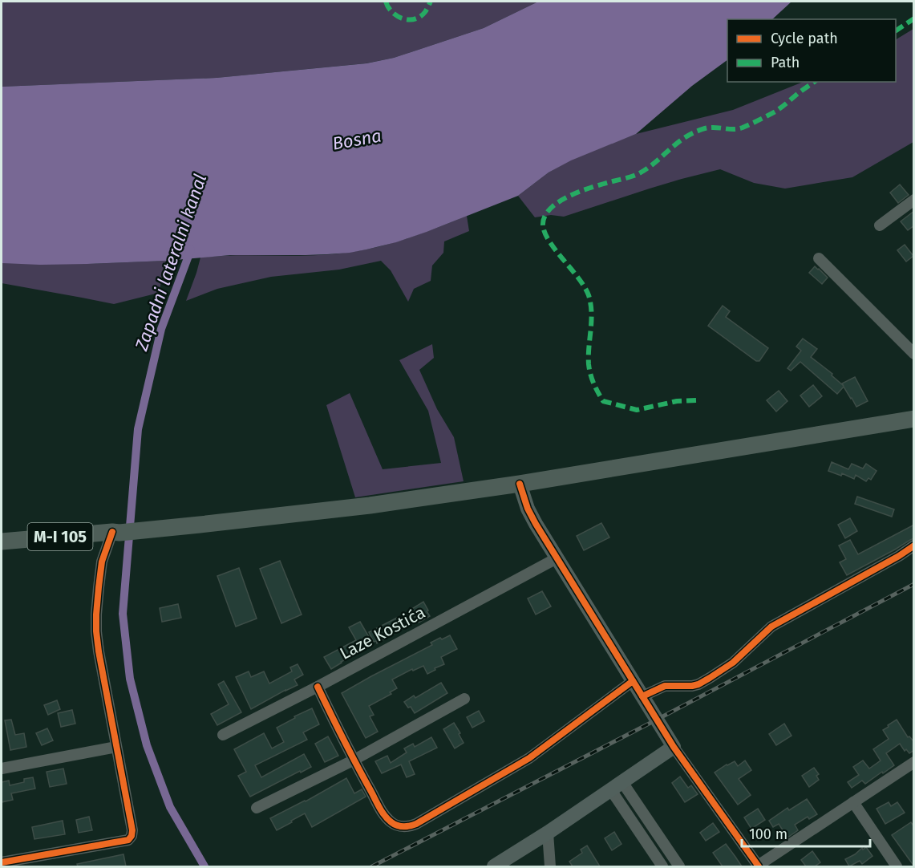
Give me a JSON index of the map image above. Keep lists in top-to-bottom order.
{
  "streets": {
    "main road": ["M-I 105"],
    "street": ["Laze Kostića"]
  },
  "water": ["Bosna", "Zapadni lateralni kanal"],
  "legend": ["Cycle path", "Path"],
  "scale_bar": "100 m"
}
